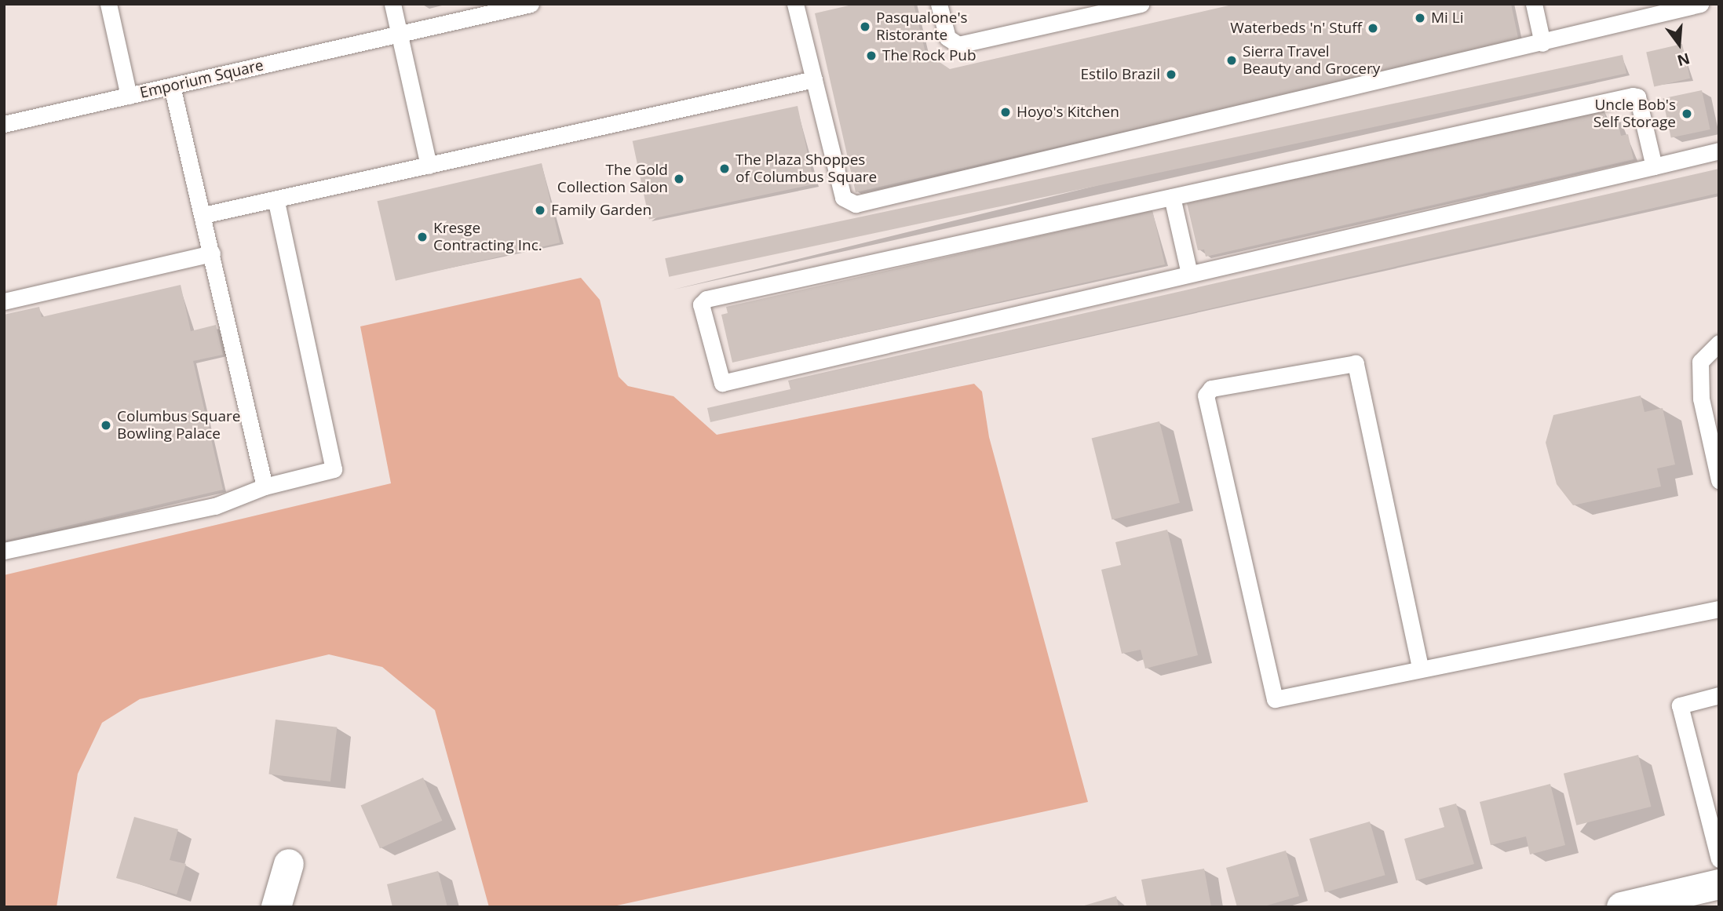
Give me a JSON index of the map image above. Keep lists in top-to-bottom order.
{
  "streets": {
    "lane": ["Emporium Square"]
  },
  "places": [
    "Mi Li",
    "Pasqualone's Ristorante",
    "Waterbeds 'n' Stuff",
    "The Rock Pub",
    "Sierra Travel Beauty and Grocery",
    "Estilo Brazil",
    "Hoyo's Kitchen",
    "Uncle Bob's Self Storage",
    "The Plaza Shoppes of Columbus Square",
    "The Gold Collection Salon",
    "Family Garden",
    "Kresge Contracting Inc.",
    "Columbus Square Bowling Palace"
  ],
  "north": "bottom"
}
